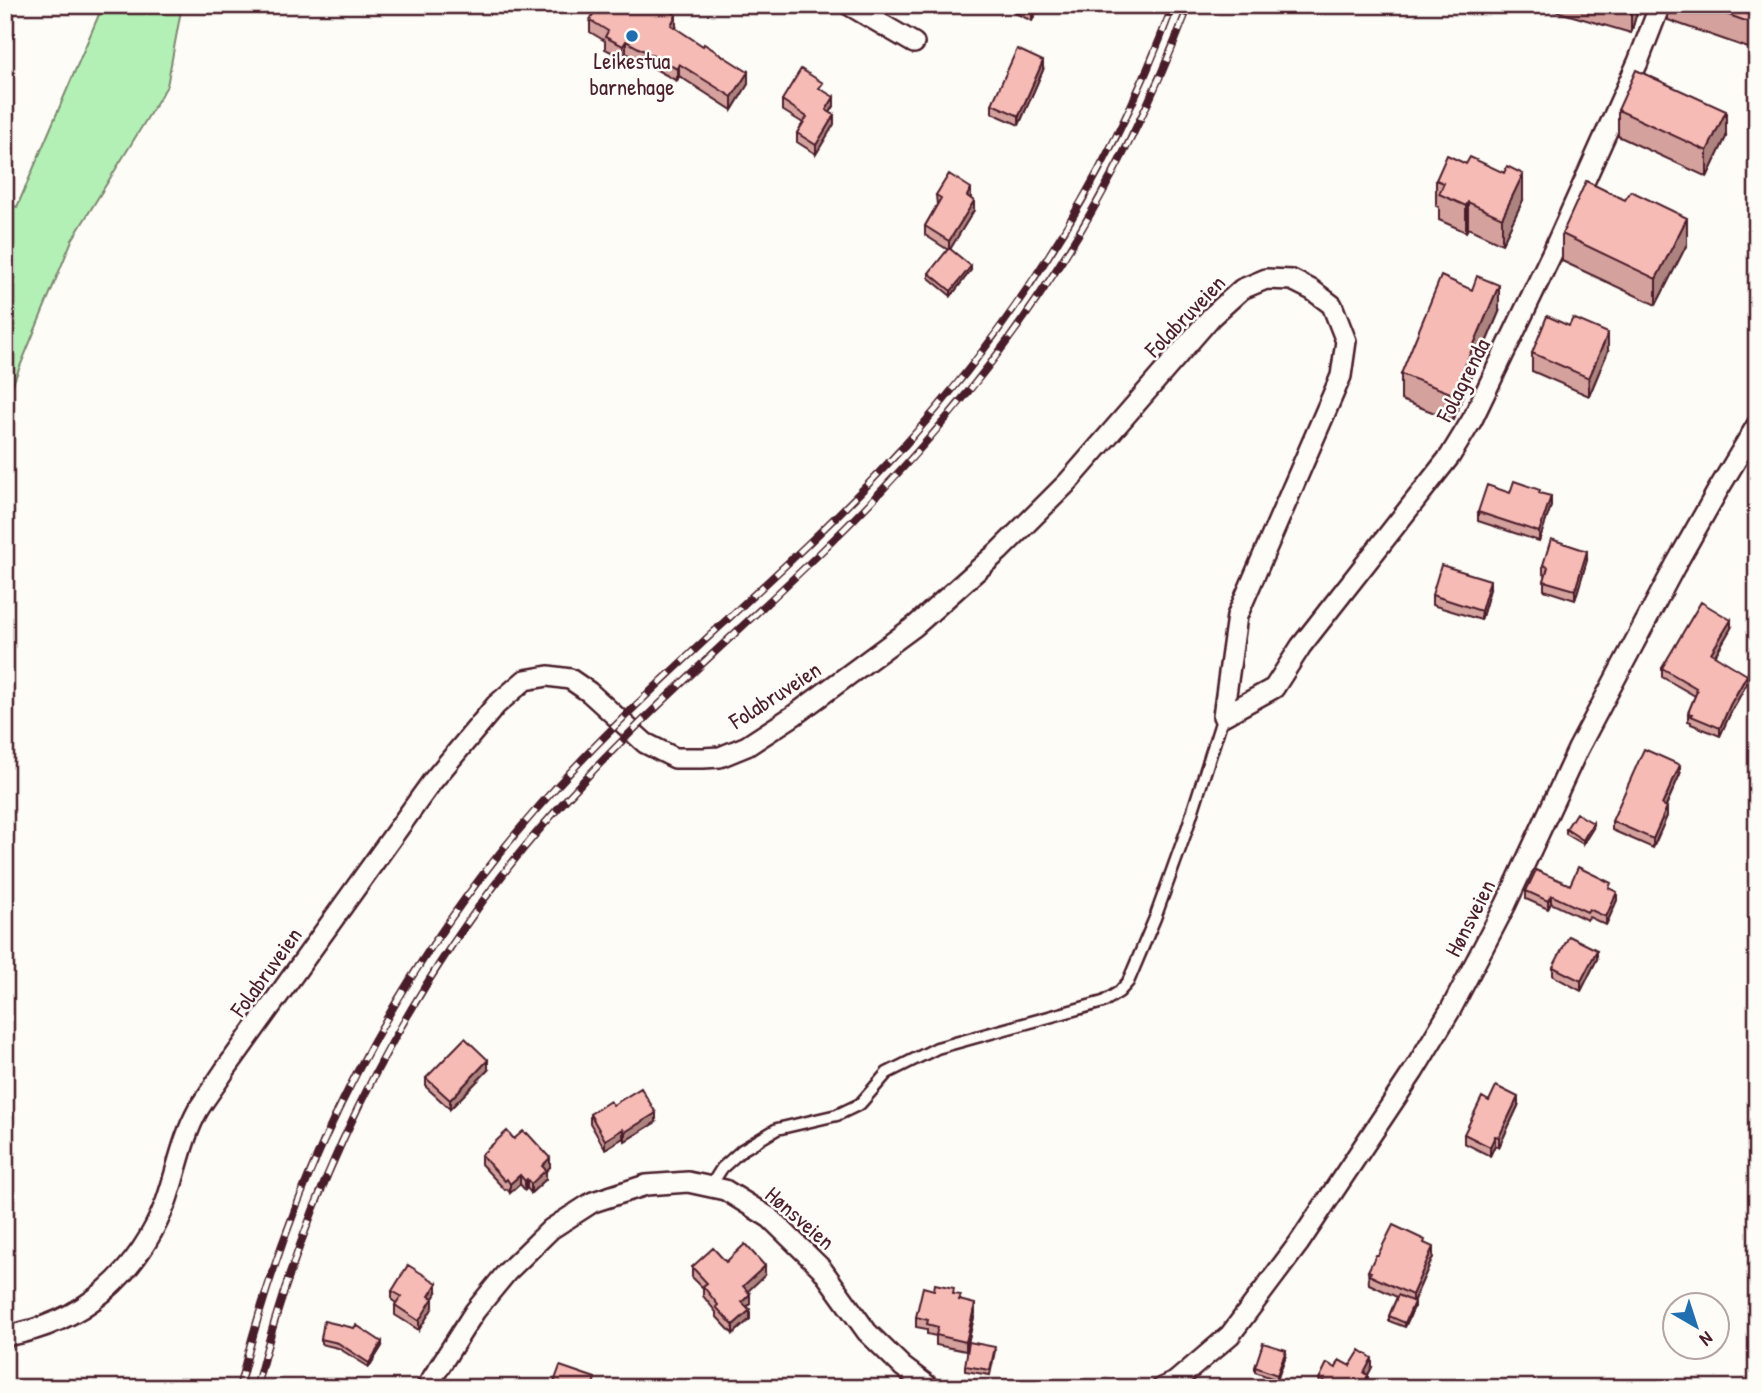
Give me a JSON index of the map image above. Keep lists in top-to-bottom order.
{
  "streets": {
    "street": ["Folabruveien", "Folagrenda", "Hønsveien"]
  },
  "crossings": [
    ["Folabruveien", "Folagrenda"]
  ],
  "places": ["Leikestua barnehage"],
  "north": "bottom right"
}
